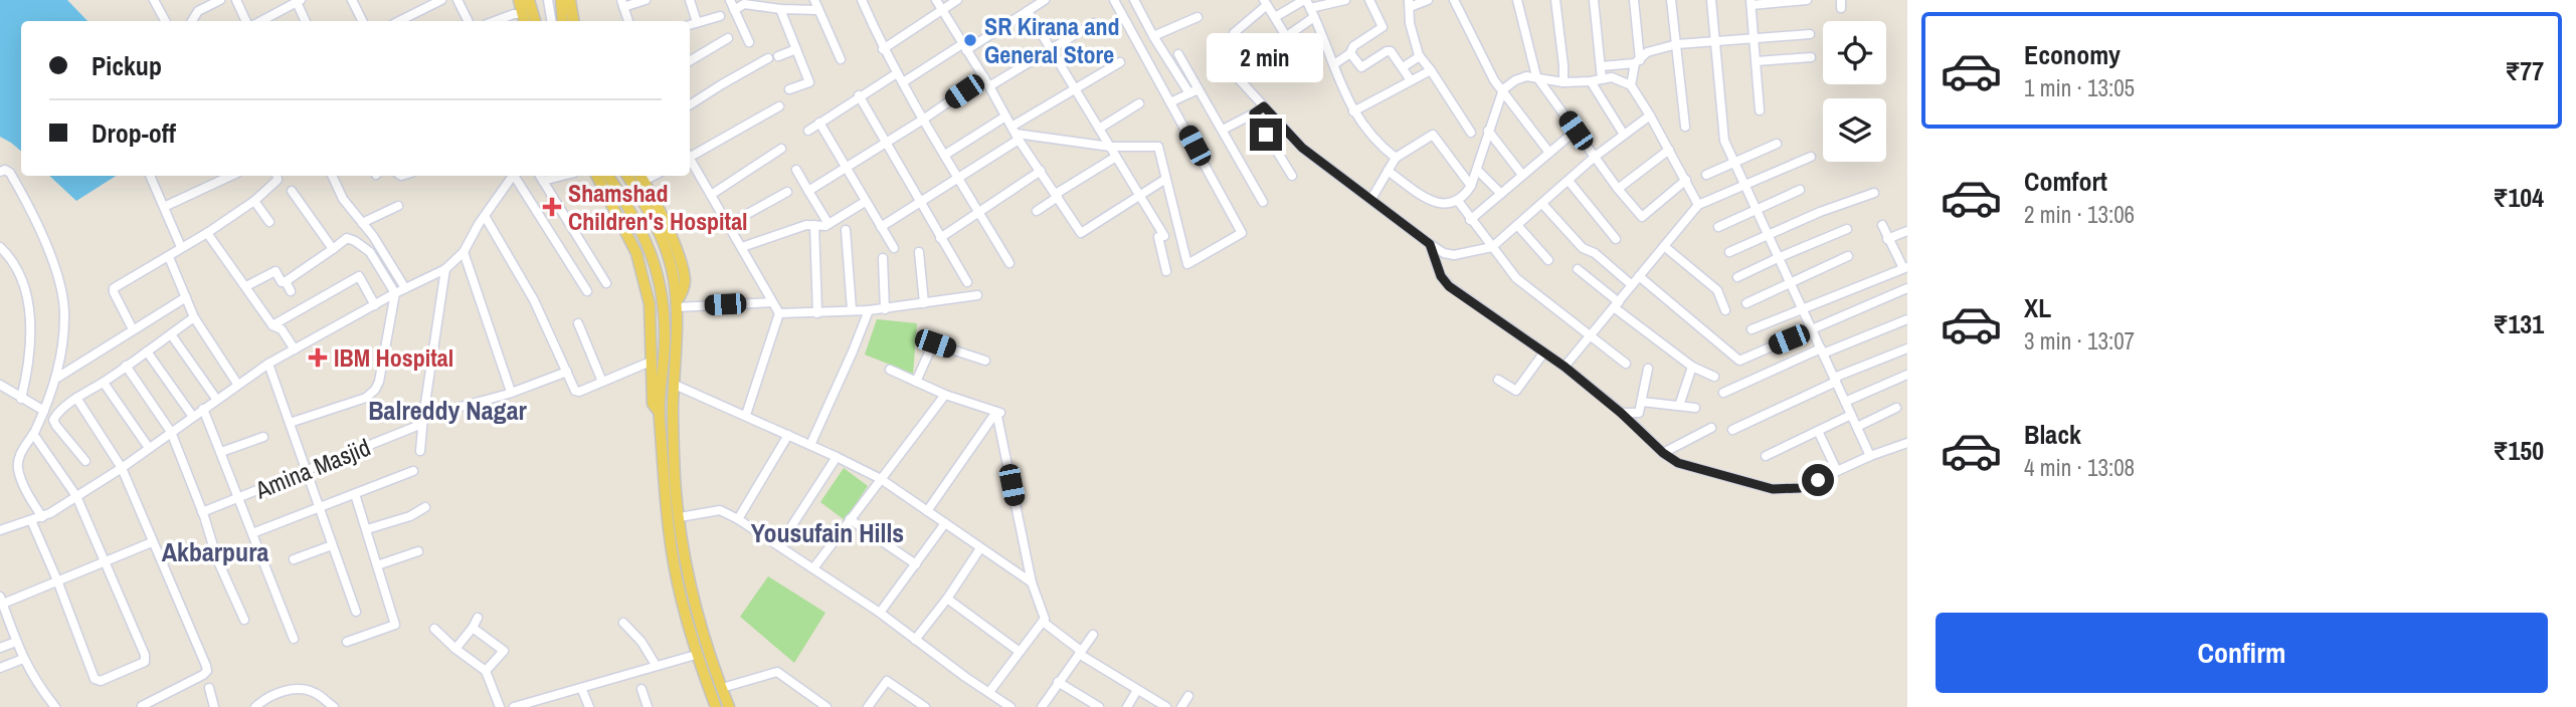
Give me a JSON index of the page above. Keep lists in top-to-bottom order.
{
  "streets": {
    "street": ["Amina Masjid"]
  },
  "districts": ["Balreddy Nagar", "Yousufain Hills", "Akbarpura"],
  "places": {
    "other": ["SR Kirana and General Store"],
    "health": ["Shamshad Children's Hospital", "IBM Hospital"]
  },
  "page": {
    "list": [
      {
        "name": "Economy",
        "note": "1 min · 13:05",
        "value": "₹77"
      },
      {
        "name": "Comfort",
        "note": "2 min · 13:06",
        "value": "₹104"
      },
      {
        "name": "XL",
        "note": "3 min · 13:07",
        "value": "₹131"
      },
      {
        "name": "Black",
        "note": "4 min · 13:08",
        "value": "₹150"
      }
    ],
    "banner": ["Pickup", "Drop-off"],
    "bubble": "2 min",
    "buttons": "Confirm"
  }
}
